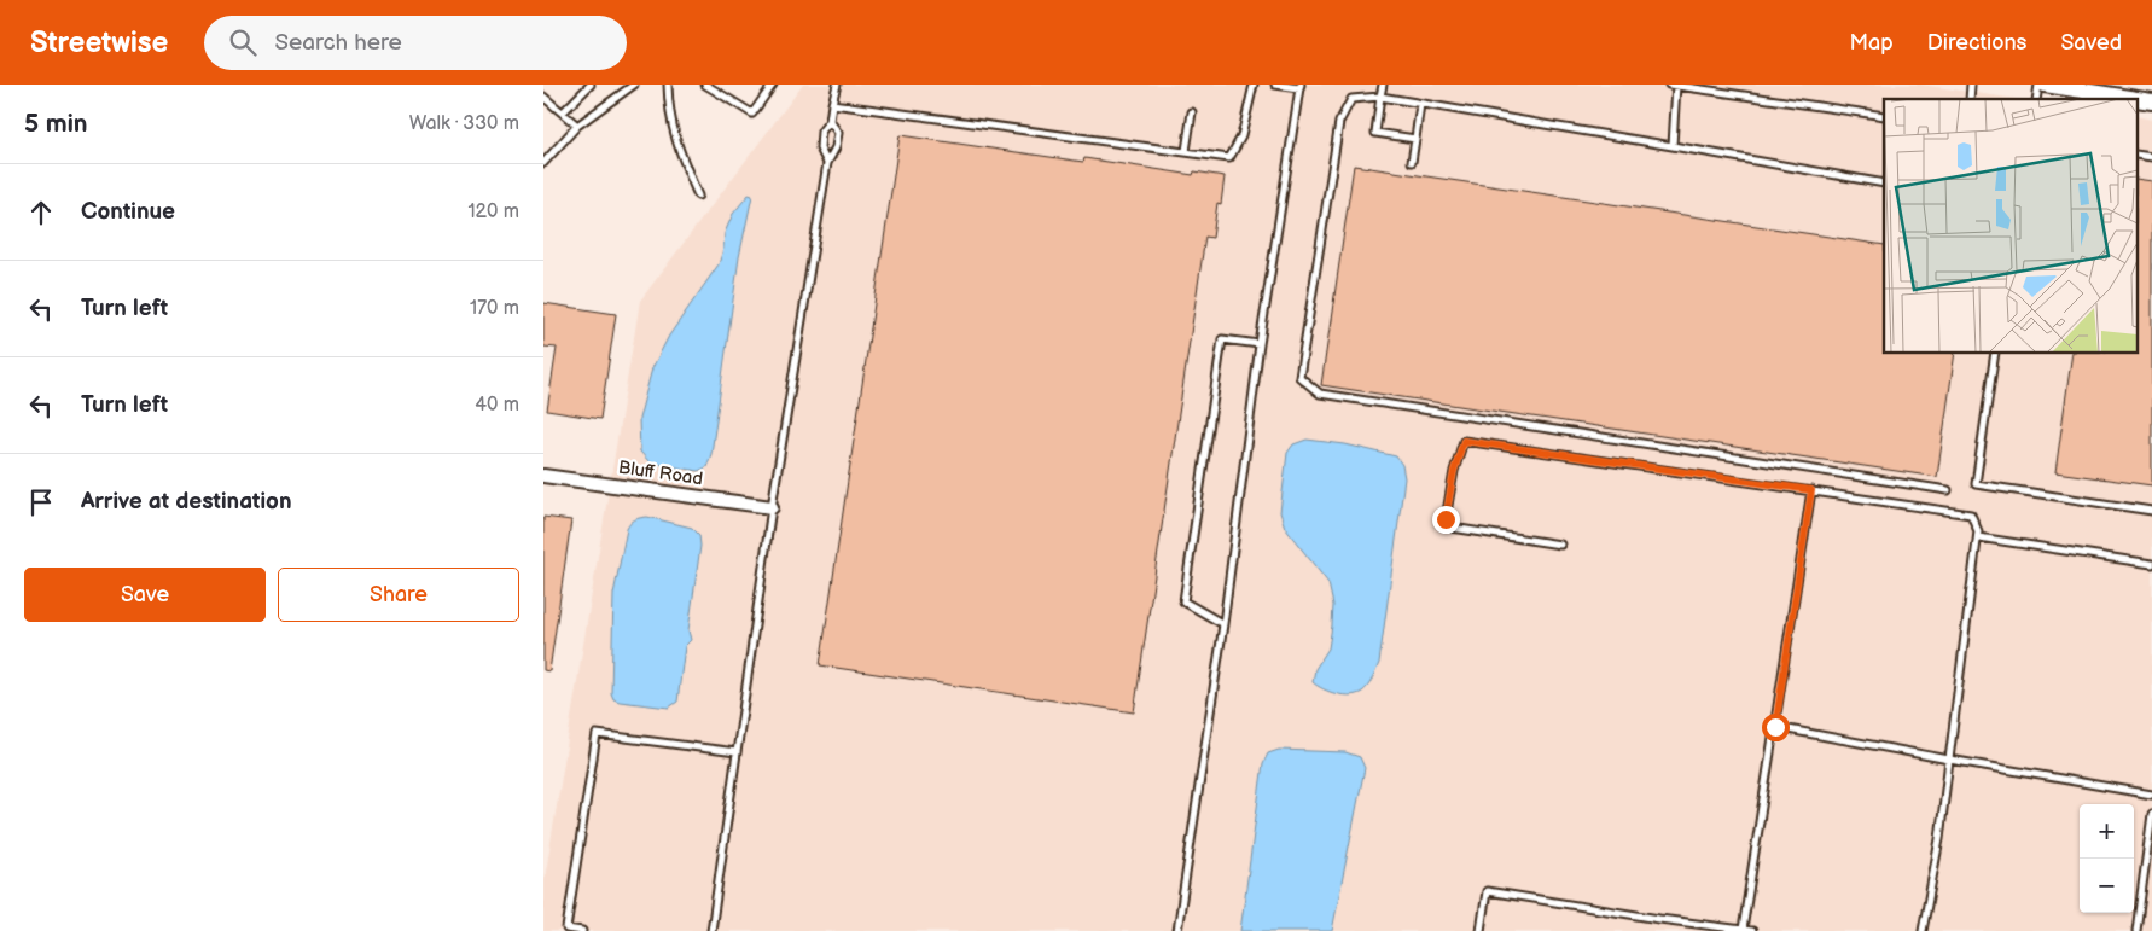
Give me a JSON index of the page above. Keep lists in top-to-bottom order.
{
  "streets": {
    "street": ["Bluff Road"]
  },
  "page": {
    "header": "Streetwise",
    "search": "Search here",
    "nav": ["Map", "Directions", "Saved"],
    "heading": ["5 min", "Walk · 330 m"],
    "list": [
      ["Continue", "120 m"],
      ["Turn left", "170 m"],
      ["Turn left", "40 m"],
      "Arrive at destination"
    ],
    "buttons": ["Save", "Share"],
    "map_buttons": ["+", "−"]
  }
}
